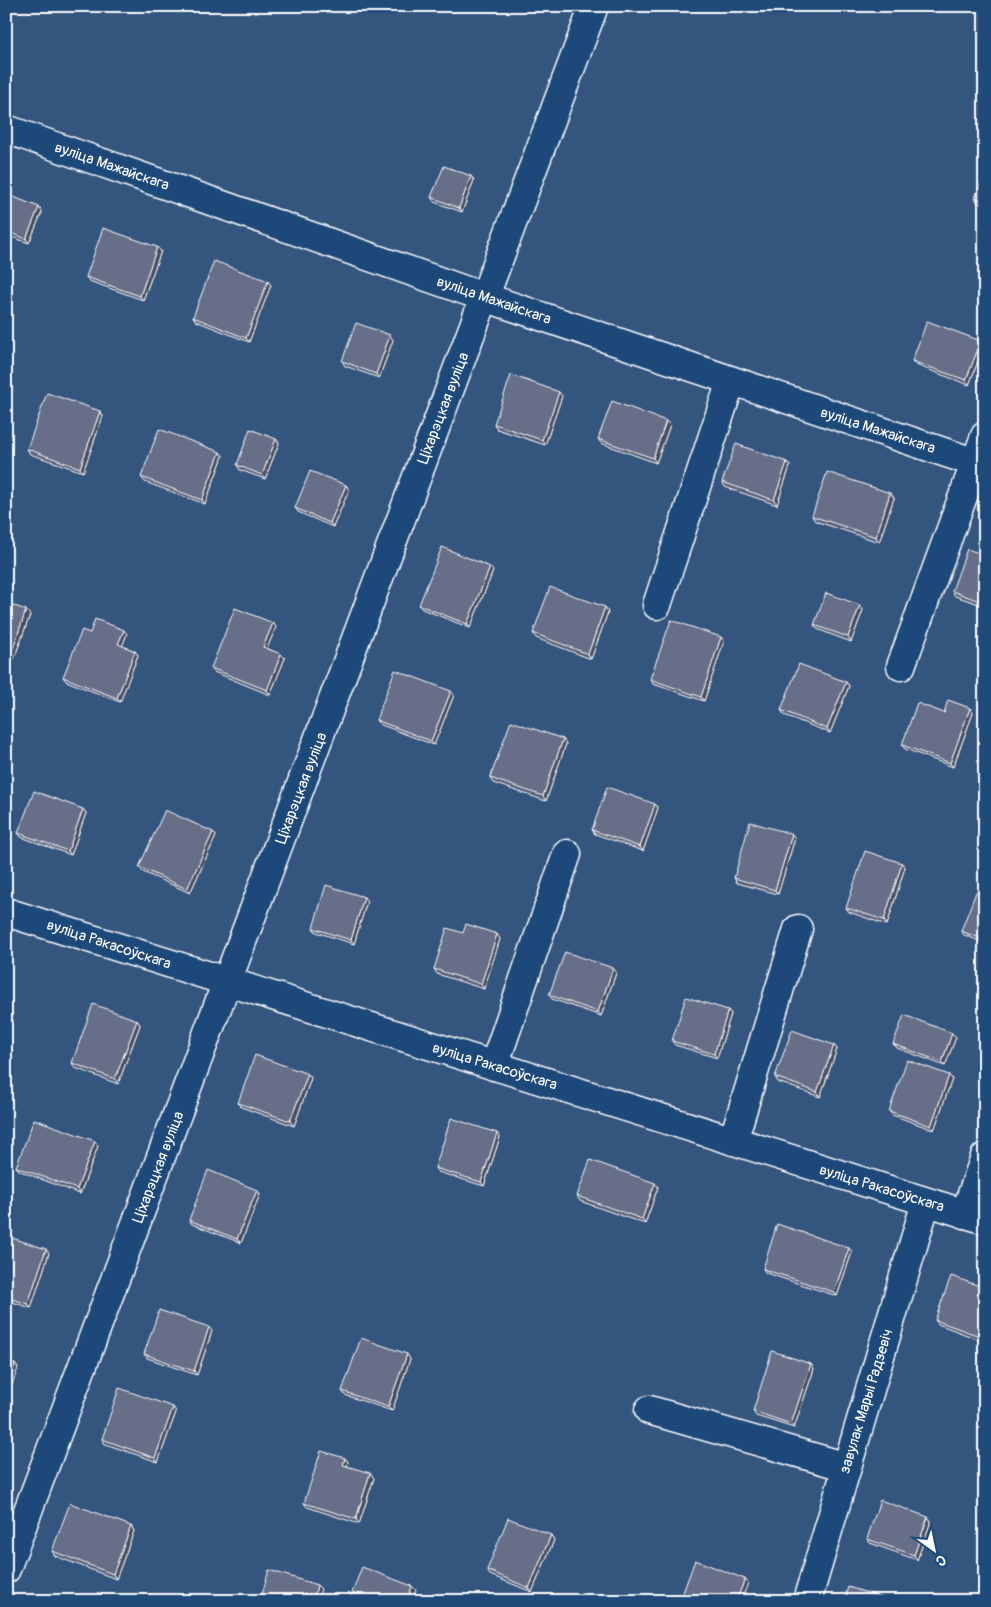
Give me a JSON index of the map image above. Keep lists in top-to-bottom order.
{
  "streets": {
    "street": [
      "вуліца Мажайскага",
      "Ціхарэцкая вуліца",
      "вуліца Ракасоўскага",
      "завулак Марыі Радзевіч"
    ]
  },
  "crossings": [
    ["вуліца Мажайскага", "Ціхарэцкая вуліца"],
    ["Ціхарэцкая вуліца", "вуліца Ракасоўскага"],
    ["вуліца Ракасоўскага", "завулак Марыі Радзевіч"]
  ],
  "north": "bottom right"
}
